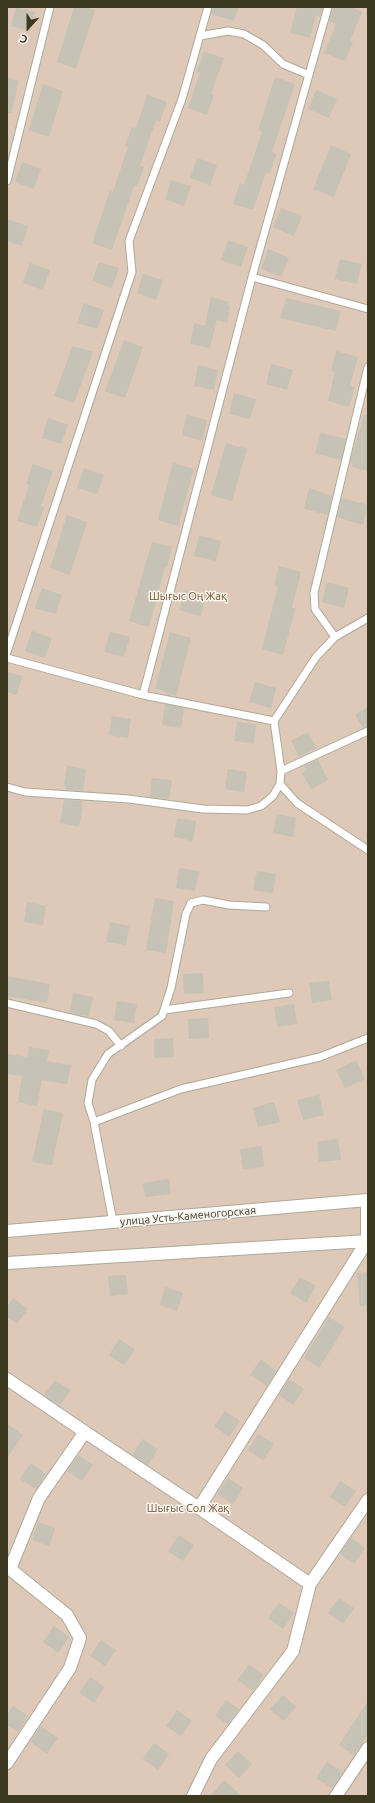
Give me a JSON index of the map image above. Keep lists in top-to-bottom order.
{
  "streets": {
    "street": ["улица Усть-Каменогорская"]
  },
  "parks": ["Шығыс Оң Жақ", "Шығыс Сол Жақ"],
  "north": "bottom"
}
